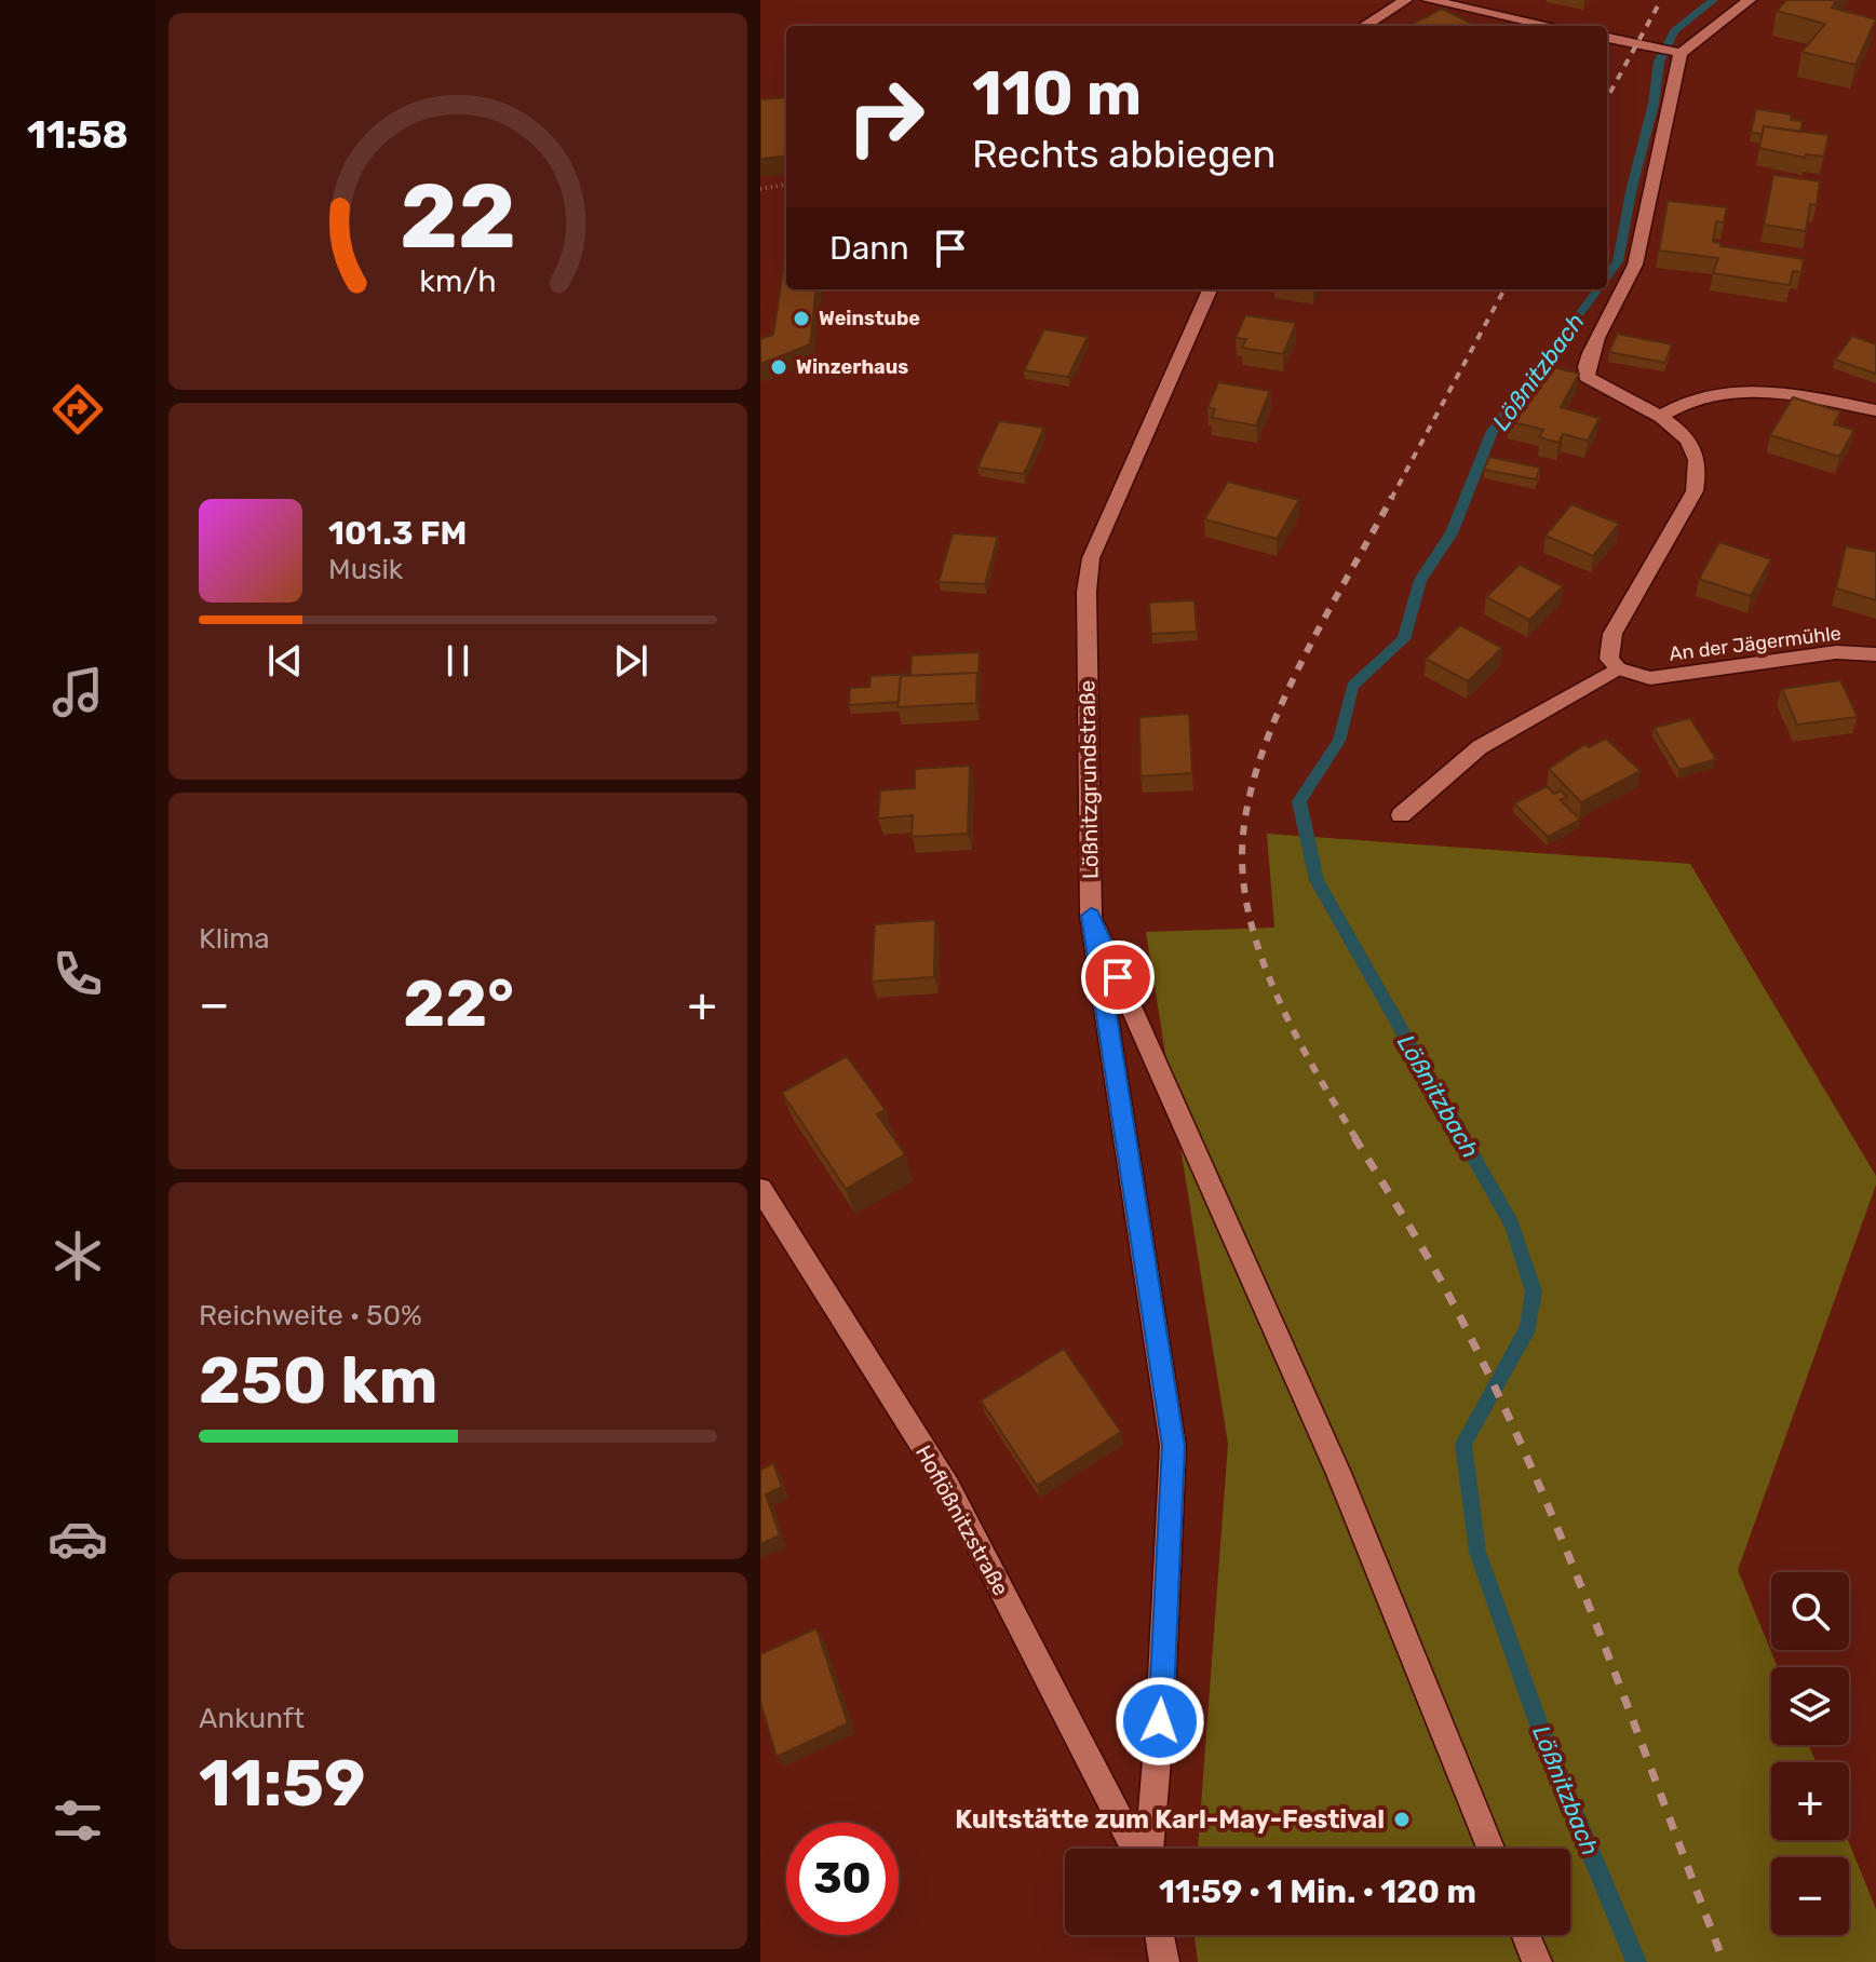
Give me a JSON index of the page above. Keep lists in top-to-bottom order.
{
  "streets": {
    "street": ["An der Jägermühle", "Lößnitzgrundstraße", "Hoflößnitzstraße"]
  },
  "water": ["Lößnitzbach"],
  "places": ["Weinstube", "Winzerhaus", "Kultstätte zum Karl-May-Festival"],
  "page": {
    "tabs": "11:58",
    "turn": ["110 m", "Rechts abbiegen"],
    "then": "Dann",
    "song": ["101.3 FM", "Musik"],
    "tile": [
      "Klima",
      ["Reichweite · 50%", "250 km"],
      ["Ankunft", "11:59"]
    ],
    "heat": ["−", "22°", "+"],
    "map_buttons": ["+", "−"],
    "limit": "30",
    "trip": "11:59 · 1 Min. · 120 m",
    "gauge": ["22", "km/h"]
  }
}
